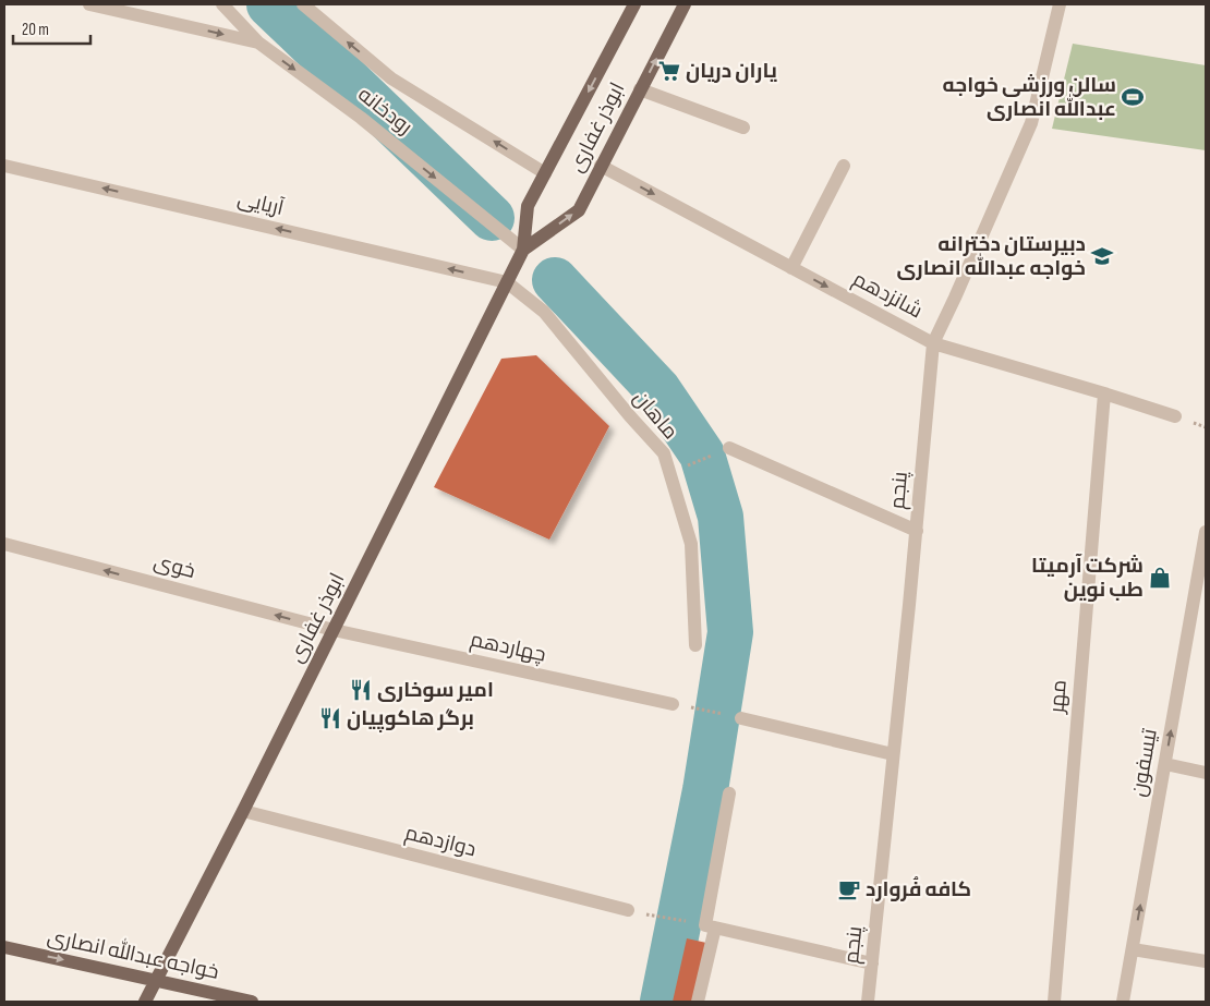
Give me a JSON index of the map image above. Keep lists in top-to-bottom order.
{
  "streets": {
    "main road": ["ابوذر غفاری", "خواجه عبدالله انصاری"],
    "street": [
      "رودخانه",
      "آریایی",
      "شانزدهم",
      "ماهان",
      "پنجم",
      "خوی",
      "چهاردهم",
      "مهر",
      "تیسفون",
      "دوازدهم"
    ]
  },
  "crossings": [
    ["رودخانه", "ابوذر غفاری"],
    ["ابوذر غفاری", "آریایی"],
    ["ابوذر غفاری", "شانزدهم"],
    ["ابوذر غفاری", "ماهان"],
    ["ابوذر غفاری", "خوی"],
    ["ابوذر غفاری", "چهاردهم"],
    ["ابوذر غفاری", "دوازدهم"],
    ["ابوذر غفاری", "خواجه عبدالله انصاری"],
    ["آریایی", "ماهان"],
    ["شانزدهم", "پنجم"],
    ["شانزدهم", "مهر"],
    ["خوی", "چهاردهم"]
  ],
  "one_way": [
    "آریایی",
    "شانزدهم",
    "خوی",
    "تیسفون",
    "خواجه عبدالله انصاری"
  ],
  "places": {
    "supermarket": ["یاران دریان"],
    "sports": ["سالن ورزشی خواجه عبدالله انصاری"],
    "school or university": ["دبیرستان دخترانه خواجه عبدالله انصاری"],
    "shop": ["شرکت آرمیتا طب نوین"],
    "restaurant": ["امیر سوخاری", "برگر هاکوپیان"],
    "cafe": ["کافه فُروارد"]
  },
  "scale_bar": "20 m"
}
